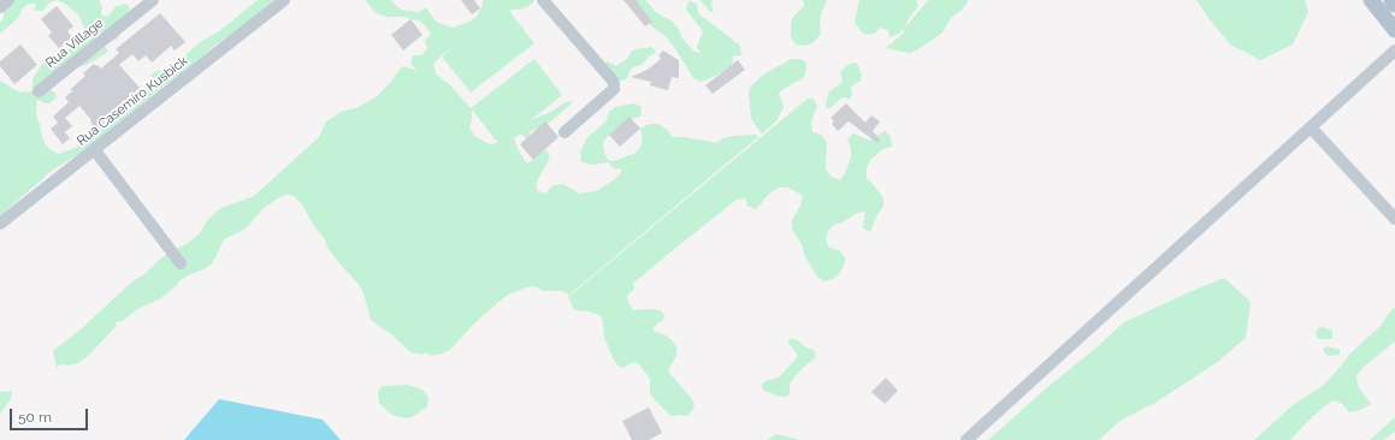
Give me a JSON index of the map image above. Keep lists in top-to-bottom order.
{
  "streets": {
    "street": ["Rua Village", "Rua Casemiro Kusbick"]
  },
  "scale_bar": "50 m"
}
